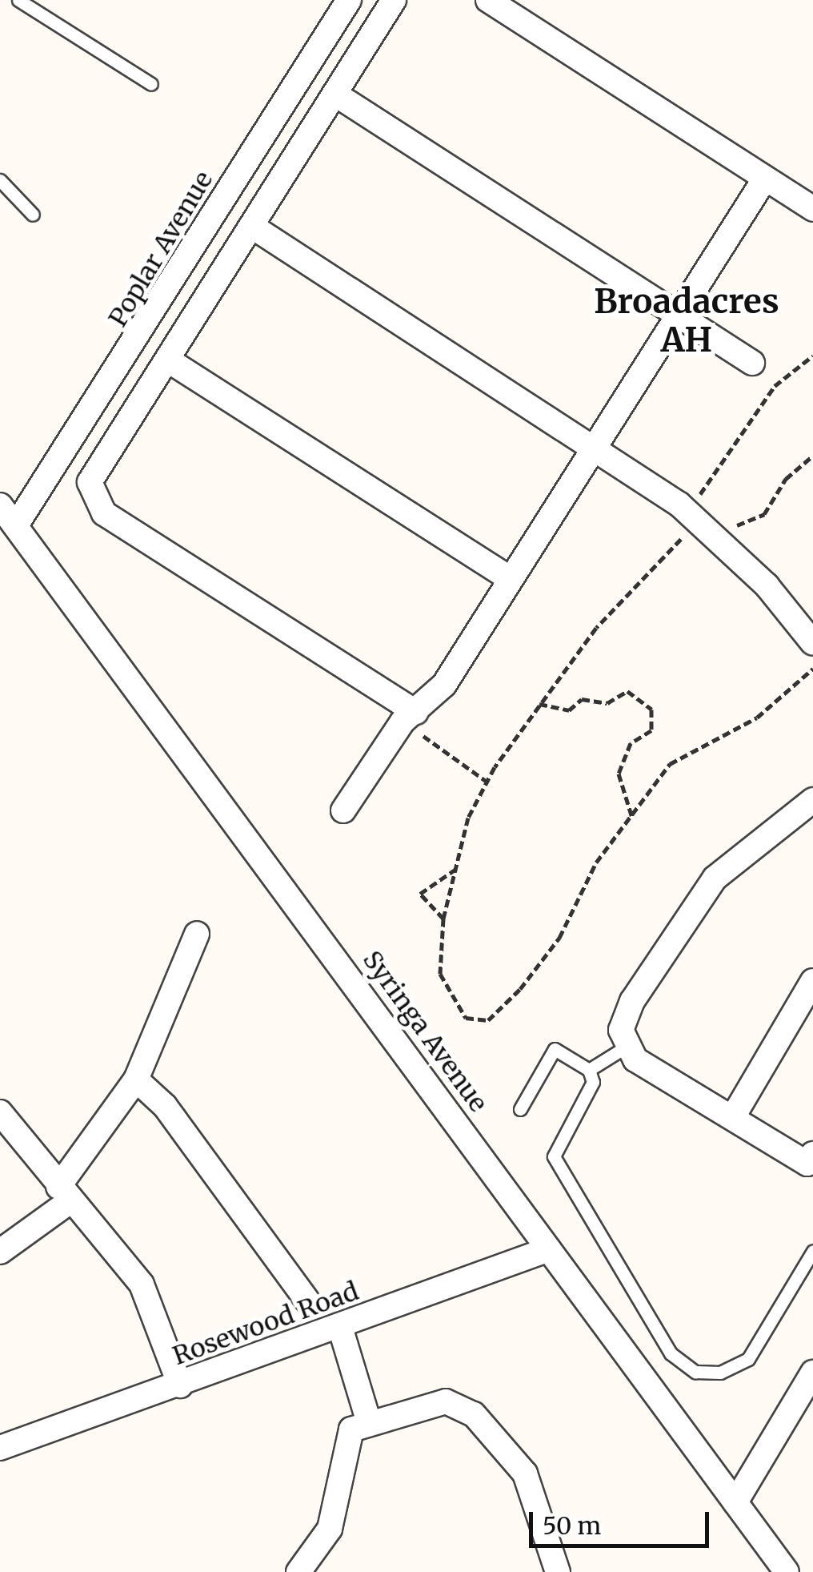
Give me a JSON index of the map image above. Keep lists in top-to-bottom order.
{
  "streets": {
    "street": ["Poplar Avenue", "Syringa Avenue", "Rosewood Road"]
  },
  "crossings": [
    ["Poplar Avenue", "Syringa Avenue"],
    ["Syringa Avenue", "Rosewood Road"]
  ],
  "districts": ["Broadacres AH"],
  "scale_bar": "50 m"
}
